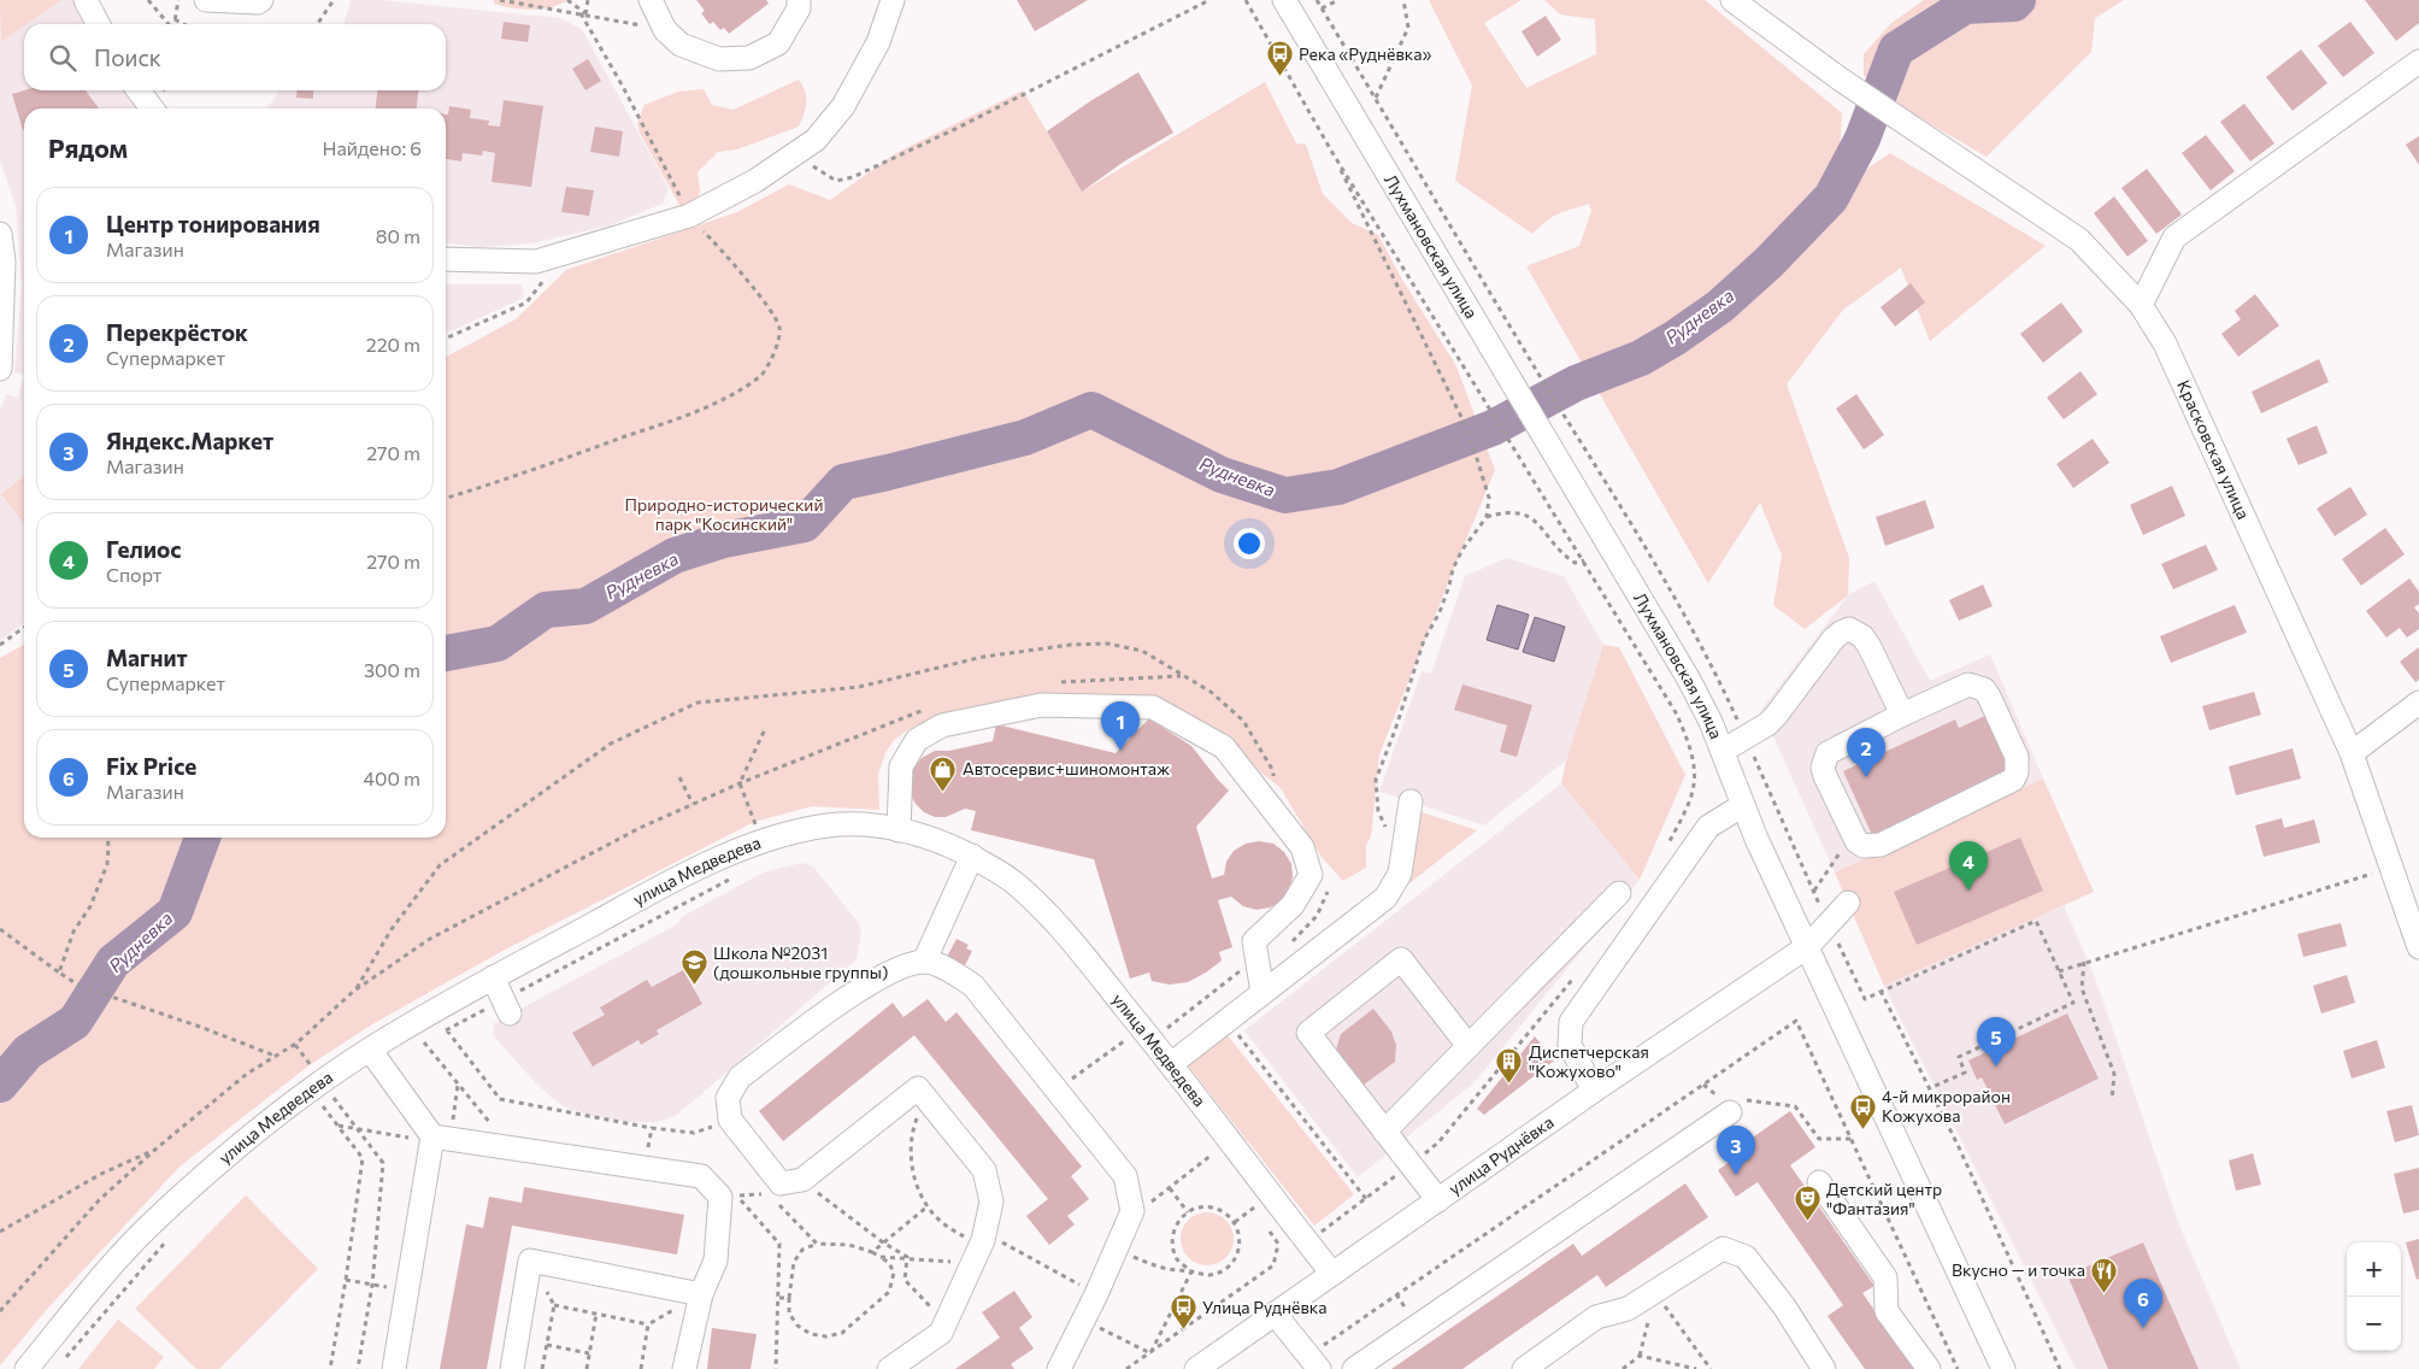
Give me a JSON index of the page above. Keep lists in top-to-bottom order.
{
  "streets": {
    "street": [
      "Лухмановская улица",
      "Красковская улица",
      "улица Медведева",
      "улица Руднёвка"
    ]
  },
  "crossings": [
    ["Лухмановская улица", "улица Руднёвка"],
    ["улица Медведева", "улица Руднёвка"]
  ],
  "water": ["Рудневка"],
  "parks": ["Природно-исторический парк \"Косинский\""],
  "places": {
    "bus stop": ["Река «Руднёвка»", "4-й микрорайон Кожухова", "Улица Руднёвка"],
    "shop": ["Автосервис+шиномонтаж"],
    "school or university": ["Школа №2031 (дошкольные группы)"],
    "building": ["Диспетчерская \"Кожухово\""],
    "theatre": ["Детский центр \"Фантазия\""],
    "restaurant": ["Вкусно — и точка"]
  },
  "page": {
    "search": "Поиск",
    "heading": ["Рядом", "Найдено: 6"],
    "list": [
      {
        "mark": "1",
        "name": "Центр тонирования",
        "note": "Магазин",
        "value": "80 m"
      },
      {
        "mark": "2",
        "name": "Перекрёсток",
        "note": "Супермаркет",
        "value": "220 m"
      },
      {
        "mark": "3",
        "name": "Яндекс.Маркет",
        "note": "Магазин",
        "value": "270 m"
      },
      {
        "mark": "4",
        "name": "Гелиос",
        "note": "Спорт",
        "value": "270 m"
      },
      {
        "mark": "5",
        "name": "Магнит",
        "note": "Супермаркет",
        "value": "300 m"
      },
      {
        "mark": "6",
        "name": "Fix Price",
        "note": "Магазин",
        "value": "400 m"
      }
    ],
    "pins": [
      "1",
      "2",
      "4",
      "5",
      "3",
      "6"
    ],
    "map_buttons": ["+", "−"]
  }
}
